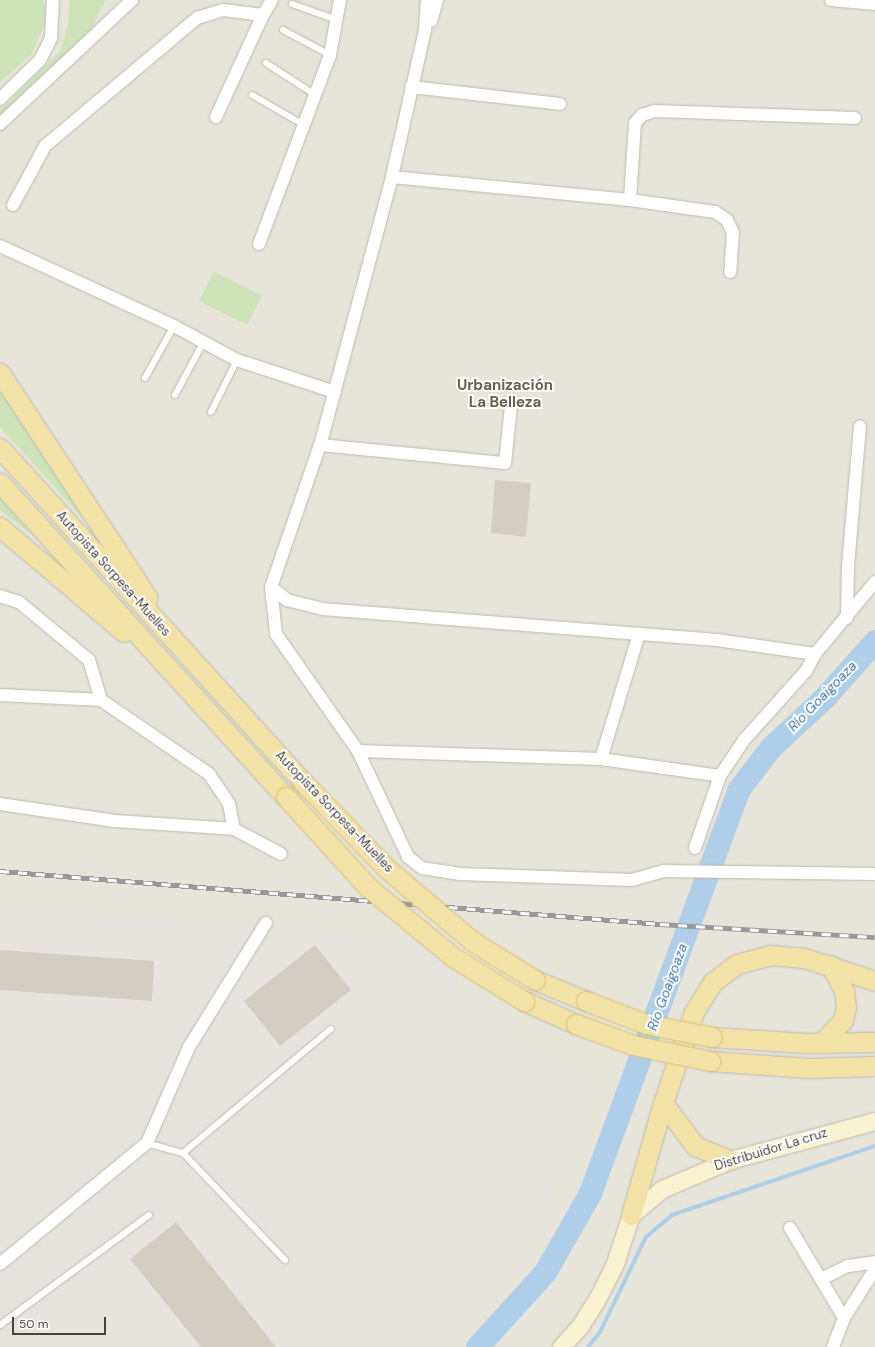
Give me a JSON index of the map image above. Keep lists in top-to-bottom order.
{
  "streets": {
    "main road": ["Autopista Sorpesa-Muelles", "Distribuidor La cruz"]
  },
  "districts": ["Urbanización La Belleza"],
  "water": ["Río Goaigoaza"],
  "scale_bar": "50 m"
}
